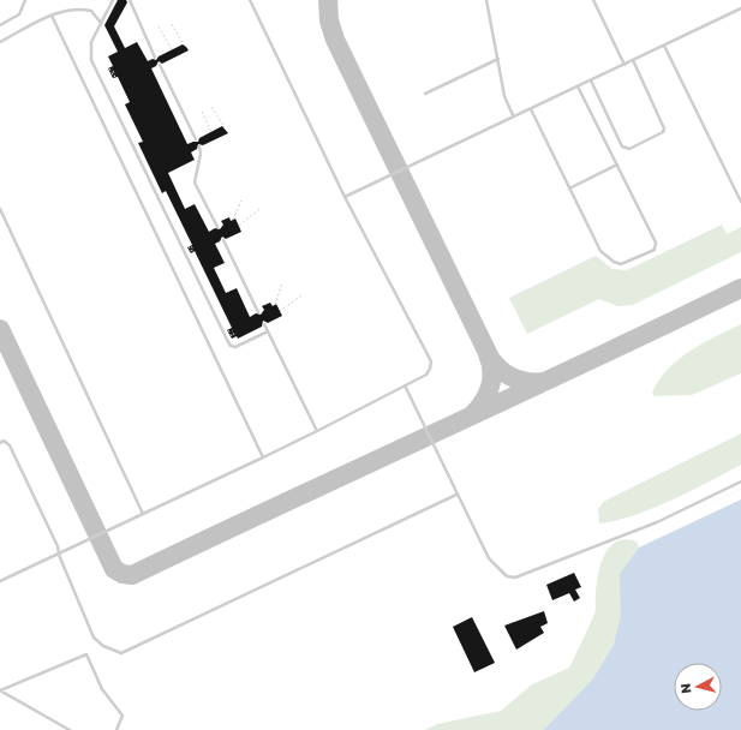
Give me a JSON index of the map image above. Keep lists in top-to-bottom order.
{
  "north": "left"
}
